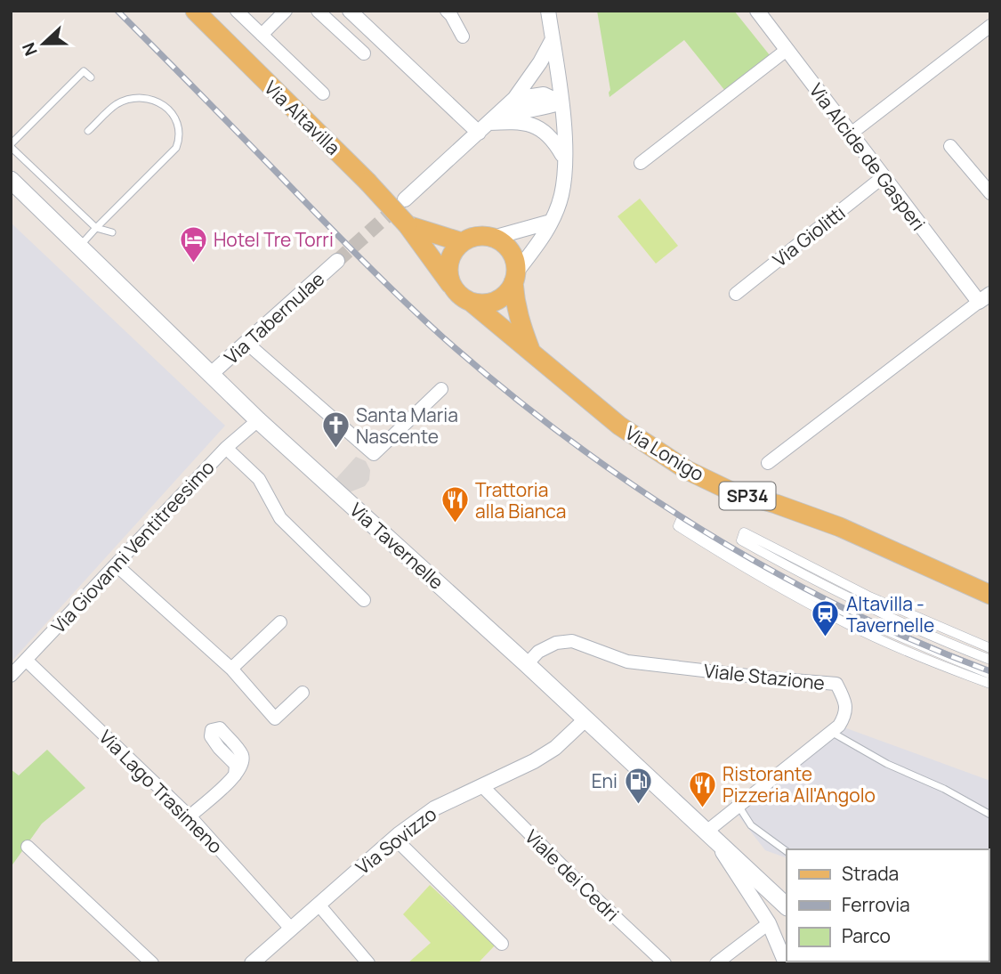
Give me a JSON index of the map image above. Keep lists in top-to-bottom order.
{
  "streets": {
    "main road": [
      "Via Altavilla",
      "Via Lonigo",
      "SP34",
      "Via Tavernelle"
    ],
    "street": [
      "Via Alcide de Gasperi",
      "Via Giolitti",
      "Via Tabernulae",
      "Via Giovanni Ventitreesimo",
      "Viale Stazione",
      "Via Lago Trasimeno",
      "Via Sovizzo",
      "Viale dei Cedri"
    ]
  },
  "crossings": [
    ["Via Altavilla", "Via Lonigo"],
    ["Via Altavilla", "SP34"],
    ["Via Alcide de Gasperi", "Via Giolitti"],
    ["Via Tabernulae", "Via Tavernelle"],
    ["Via Lonigo", "SP34"],
    ["Via Tavernelle", "Via Giovanni Ventitreesimo"],
    ["Via Tavernelle", "Viale Stazione"],
    ["Via Tavernelle", "Via Sovizzo"],
    ["Via Giovanni Ventitreesimo", "Via Lago Trasimeno"],
    ["Via Lago Trasimeno", "Via Sovizzo"],
    ["Via Sovizzo", "Viale dei Cedri"]
  ],
  "places": {
    "hotel": ["Hotel Tre Torri"],
    "church": ["Santa Maria Nascente"],
    "restaurant": ["Trattoria alla Bianca", "Ristorante Pizzeria All'Angolo"],
    "station": ["Altavilla - Tavernelle"],
    "fuel station": ["Eni"]
  },
  "legend": ["Strada", "Ferrovia", "Parco"],
  "north": "left"
}
